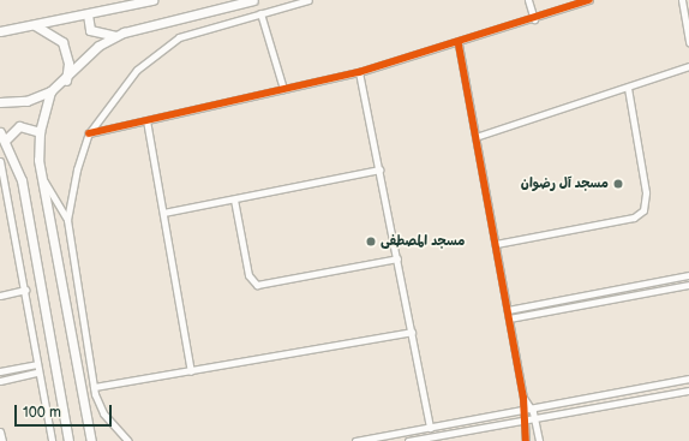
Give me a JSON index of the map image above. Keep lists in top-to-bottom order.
{
  "places": ["مسجد آل رضوان", "مسجد المصطفى"],
  "scale_bar": "100 m"
}
